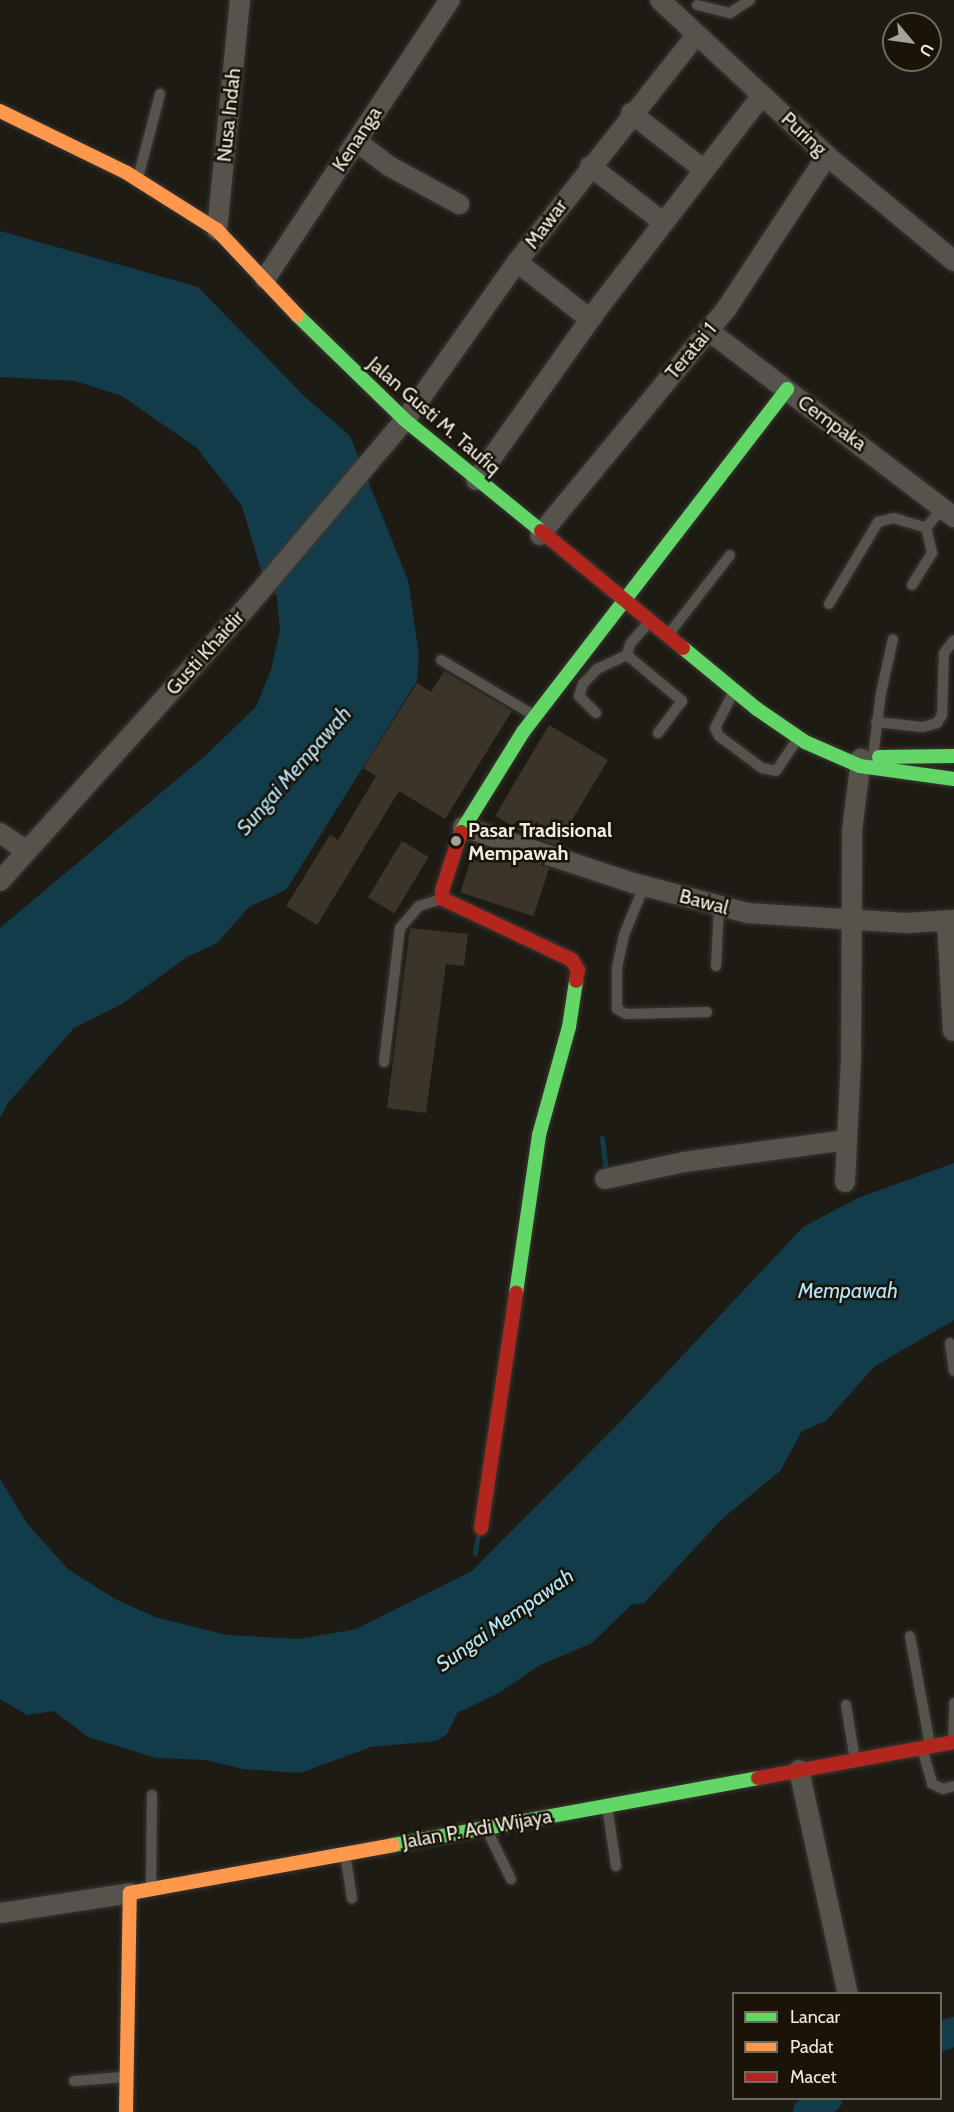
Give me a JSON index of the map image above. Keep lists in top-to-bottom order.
{
  "streets": {
    "main road": ["Jalan Gusti M. Taufiq", "Jalan P. Adi Wijaya"],
    "street": [
      "Nusa Indah",
      "Puring",
      "Kenanga",
      "Mawar",
      "Teratai 1",
      "Cempaka",
      "Gusti Khaidir",
      "Bawal"
    ]
  },
  "crossings": [
    ["Nusa Indah", "Jalan Gusti M. Taufiq"],
    ["Puring", "Mawar"],
    ["Puring", "Teratai 1"],
    ["Kenanga", "Jalan Gusti M. Taufiq"],
    ["Mawar", "Jalan Gusti M. Taufiq"],
    ["Mawar", "Gusti Khaidir"],
    ["Teratai 1", "Jalan Gusti M. Taufiq"],
    ["Teratai 1", "Cempaka"],
    ["Jalan Gusti M. Taufiq", "Gusti Khaidir"]
  ],
  "water": ["Sungai Mempawah", "Mempawah"],
  "places": ["Pasar Tradisional Mempawah"],
  "legend": ["Lancar", "Padat", "Macet"],
  "north": "bottom right"
}
